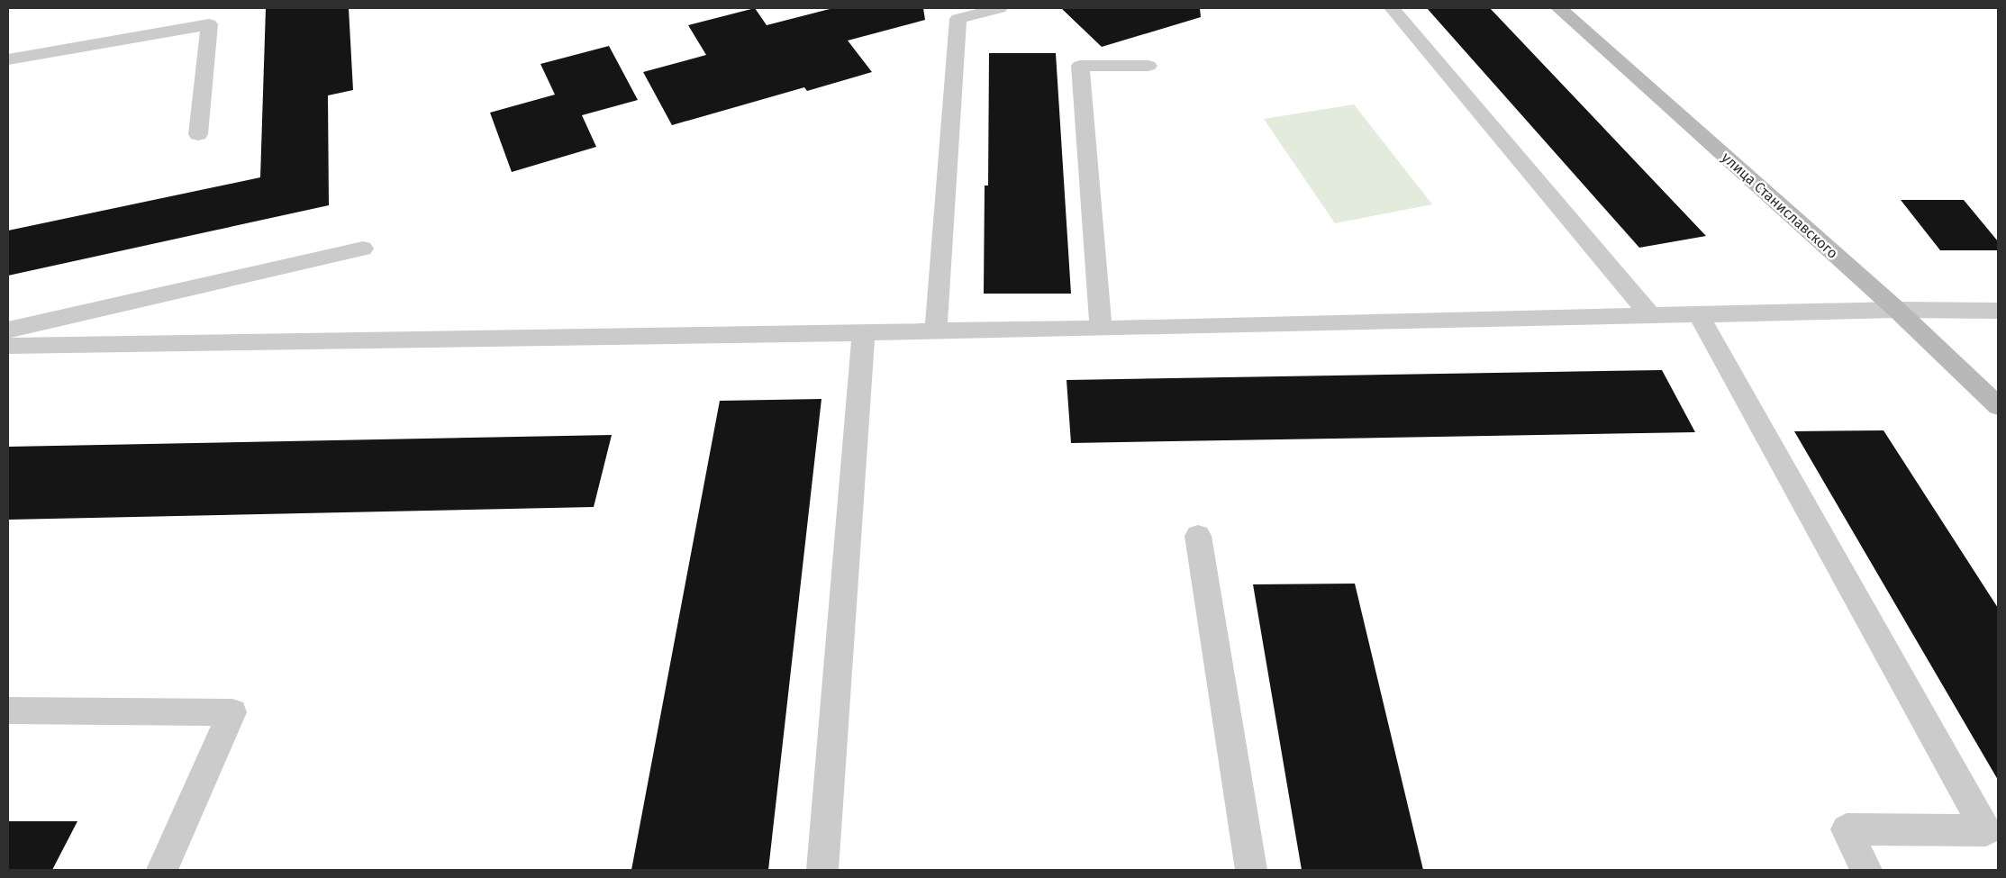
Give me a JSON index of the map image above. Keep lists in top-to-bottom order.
{
  "streets": {
    "main road": ["улица Станиславского"]
  }
}
